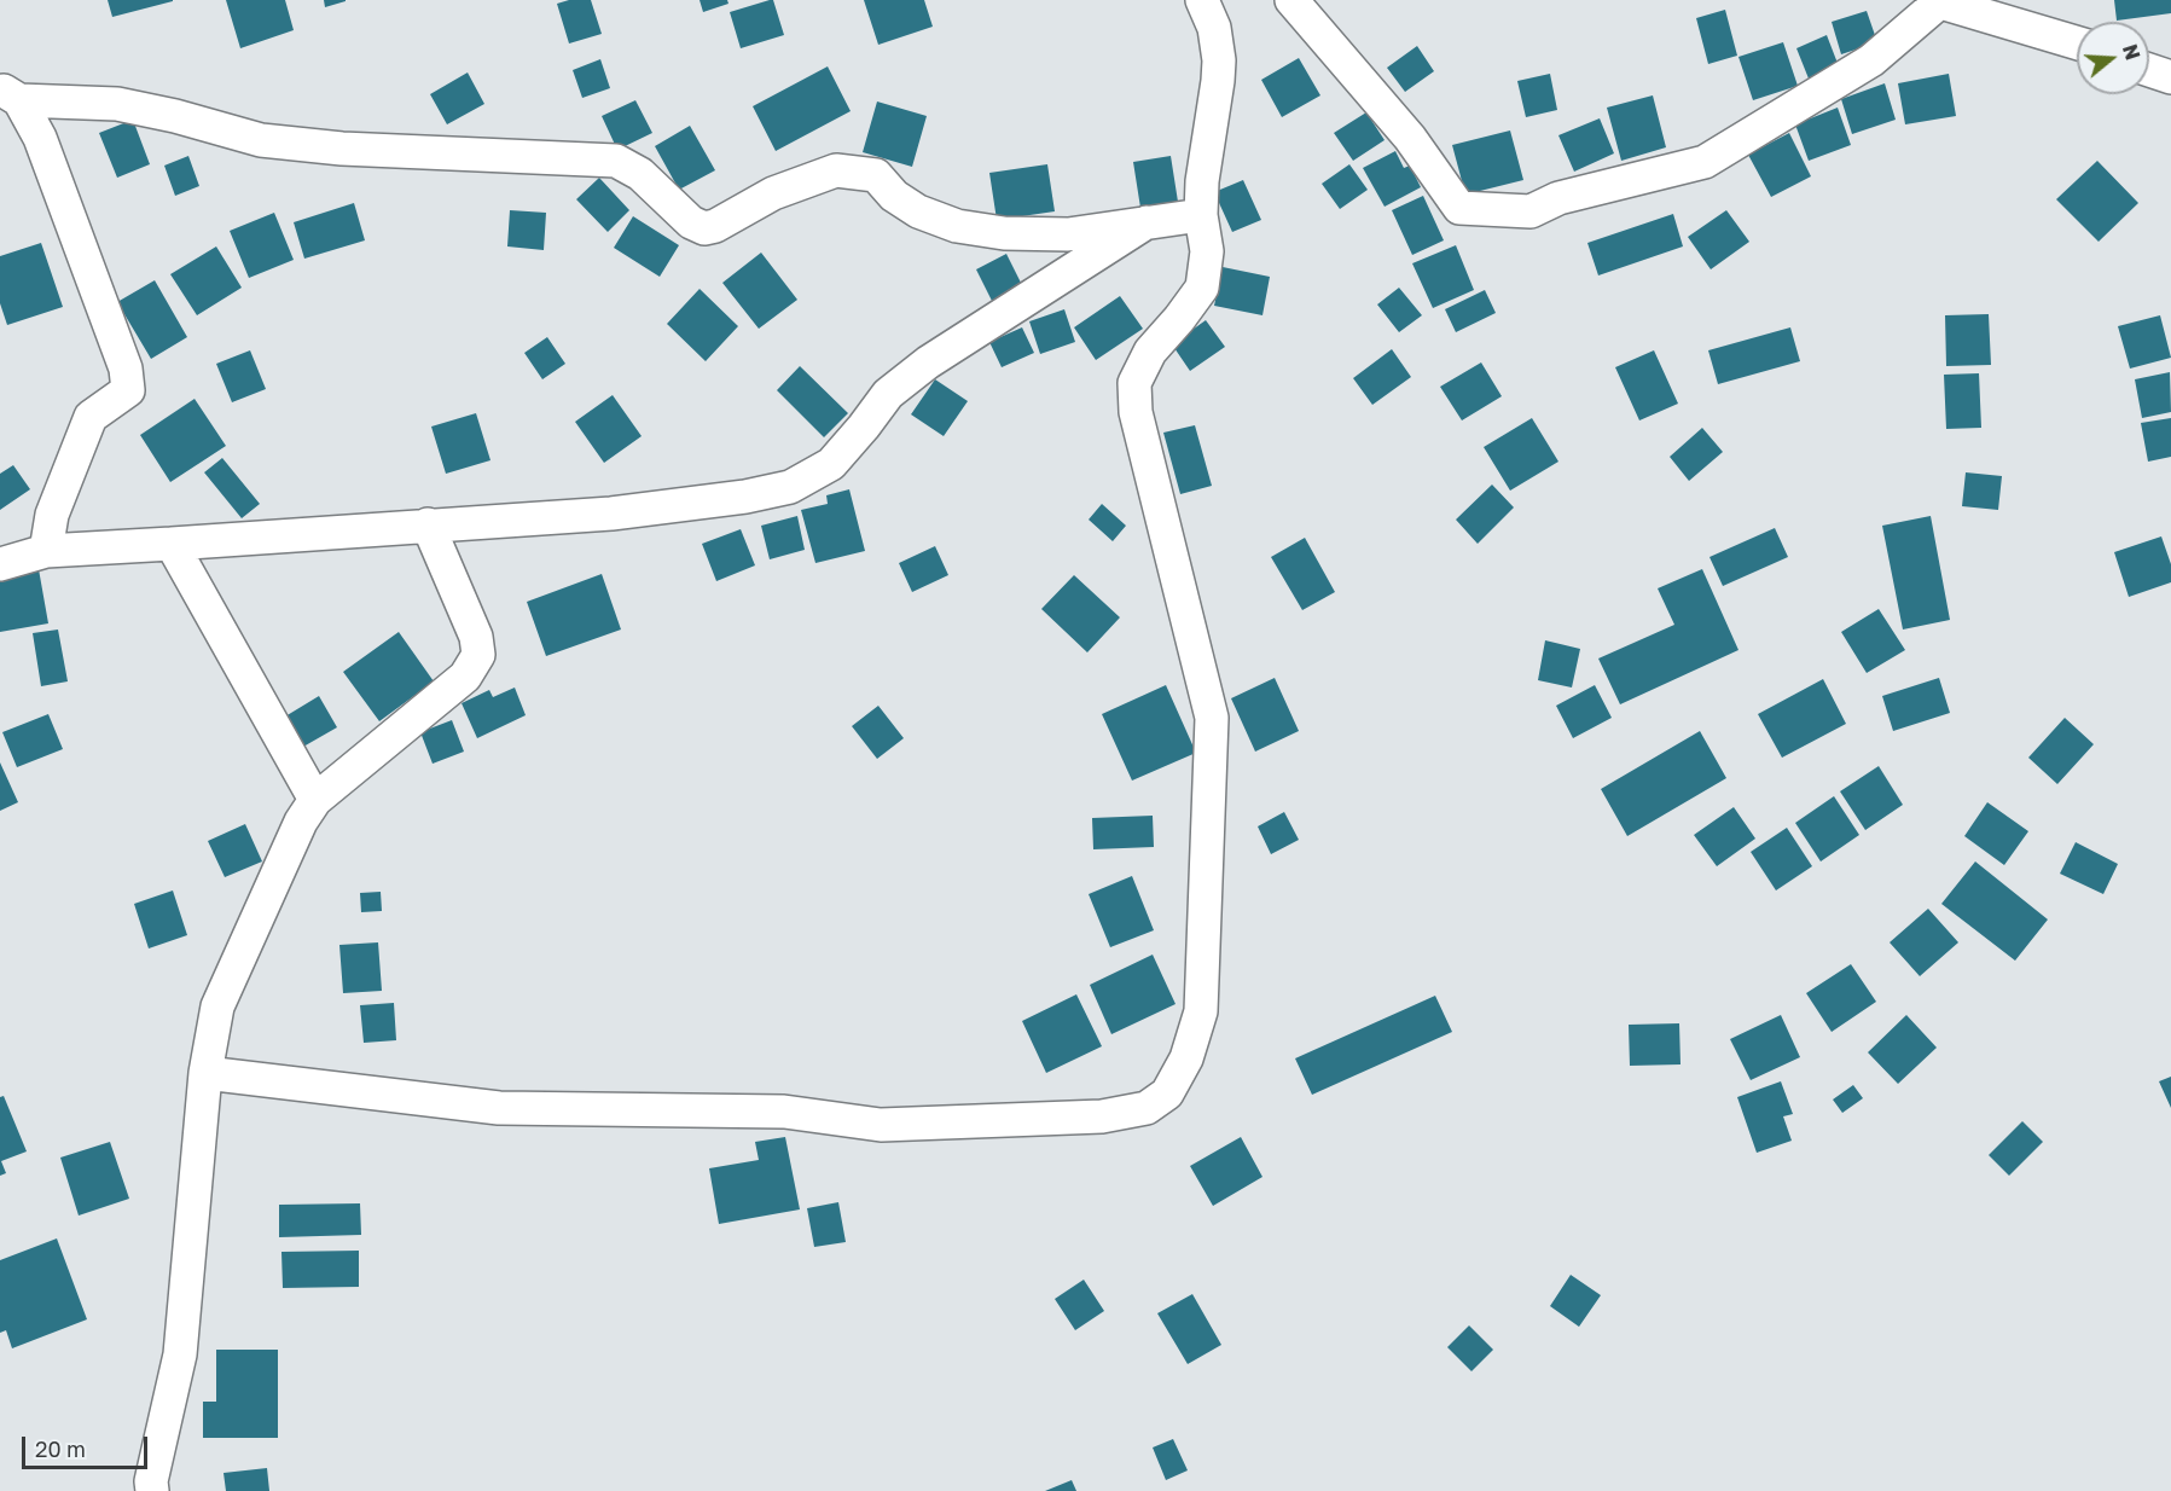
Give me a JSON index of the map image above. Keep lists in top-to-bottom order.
{
  "scale_bar": "20 m",
  "north": "right"
}
